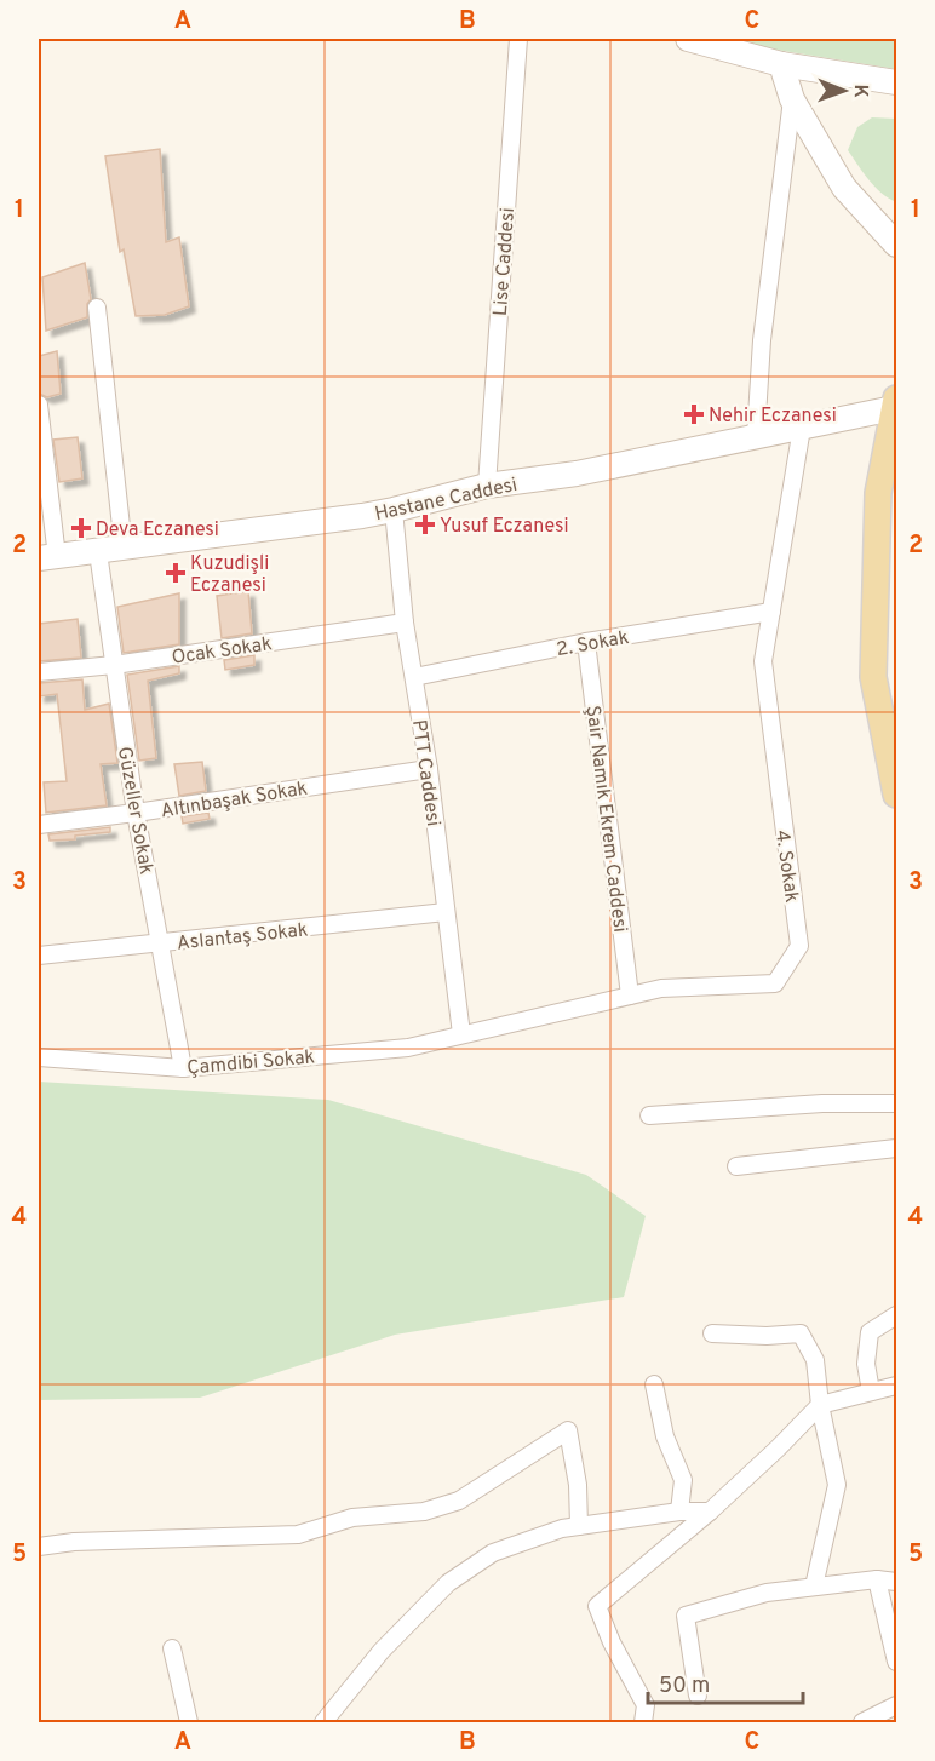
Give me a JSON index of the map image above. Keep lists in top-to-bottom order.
{
  "streets": {
    "street": [
      "Lise Caddesi",
      "Hastane Caddesi",
      "2. Sokak",
      "Ocak Sokak",
      "PTT Caddesi",
      "Altınbaşak Sokak",
      "Güzeller Sokak",
      "Şair Namık Ekrem Caddesi",
      "4. Sokak",
      "Aslantaş Sokak",
      "Çamdibi Sokak"
    ]
  },
  "crossings": [
    ["Lise Caddesi", "Hastane Caddesi"],
    ["Hastane Caddesi", "PTT Caddesi"],
    ["Hastane Caddesi", "Güzeller Sokak"],
    ["Hastane Caddesi", "4. Sokak"],
    ["2. Sokak", "PTT Caddesi"],
    ["2. Sokak", "Şair Namık Ekrem Caddesi"],
    ["2. Sokak", "4. Sokak"],
    ["Ocak Sokak", "PTT Caddesi"],
    ["Ocak Sokak", "Güzeller Sokak"],
    ["PTT Caddesi", "Altınbaşak Sokak"],
    ["PTT Caddesi", "4. Sokak"],
    ["PTT Caddesi", "Aslantaş Sokak"],
    ["PTT Caddesi", "Çamdibi Sokak"],
    ["Altınbaşak Sokak", "Güzeller Sokak"],
    ["Güzeller Sokak", "Aslantaş Sokak"],
    ["Güzeller Sokak", "Çamdibi Sokak"],
    ["Şair Namık Ekrem Caddesi", "4. Sokak"],
    ["4. Sokak", "Çamdibi Sokak"]
  ],
  "places": {
    "health": [
      "Nehir Eczanesi",
      "Yusuf Eczanesi",
      "Deva Eczanesi",
      "Kuzudişli Eczanesi"
    ]
  },
  "scale_bar": "50 m",
  "north": "right",
  "grid": {
    "columns": ["A", "B", "C"],
    "rows": [
      "1",
      "2",
      "3",
      "4",
      "5"
    ]
  }
}
